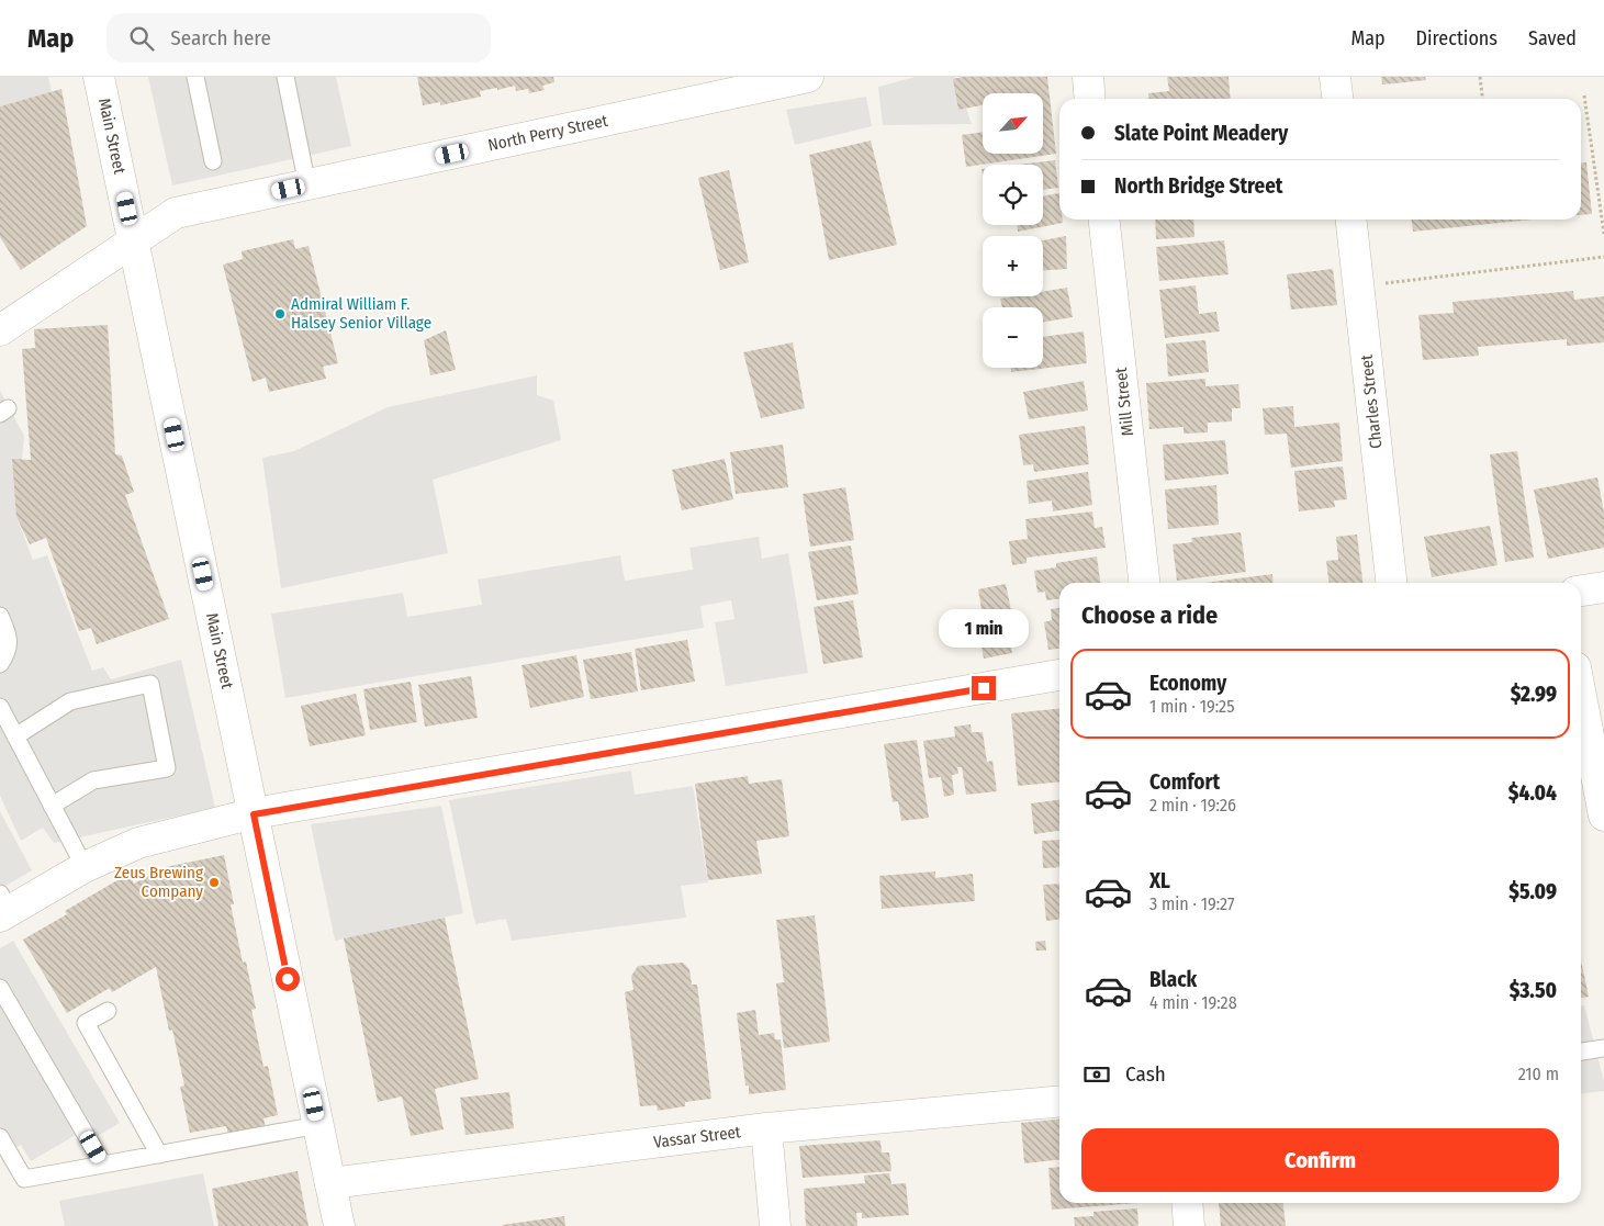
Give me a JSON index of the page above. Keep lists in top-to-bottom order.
{
  "streets": {
    "street": [
      "North Perry Street",
      "Main Street",
      "Mill Street",
      "Charles Street",
      "Vassar Street"
    ]
  },
  "crossings": [
    ["North Perry Street", "Main Street"],
    ["Main Street", "Vassar Street"]
  ],
  "places": ["Admiral William F. Halsey Senior Village", "Zeus Brewing Company"],
  "north": "top right",
  "page": {
    "header": "Map",
    "search": "Search here",
    "nav": ["Map", "Directions", "Saved"],
    "map_buttons": ["+", "−"],
    "banner": ["Slate Point Meadery", "North Bridge Street"],
    "heading": "Choose a ride",
    "bubble": "1 min",
    "list": [
      {
        "name": "Economy",
        "note": "1 min · 19:25",
        "value": "$2.99"
      },
      {
        "name": "Comfort",
        "note": "2 min · 19:26",
        "value": "$4.04"
      },
      {
        "name": "XL",
        "note": "3 min · 19:27",
        "value": "$5.09"
      },
      {
        "name": "Black",
        "note": "4 min · 19:28",
        "value": "$3.50"
      }
    ],
    "pay": ["Cash", "210 m"],
    "buttons": "Confirm"
  }
}
